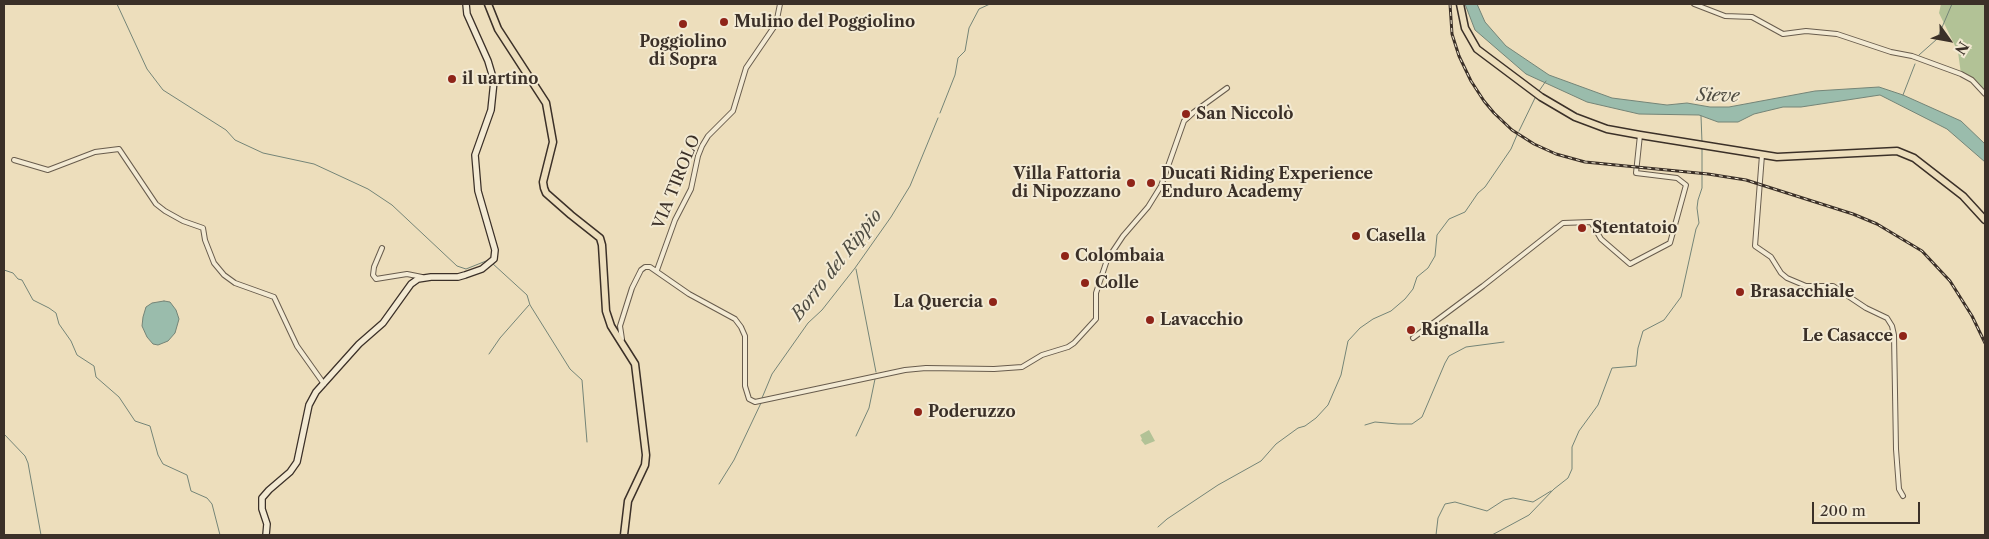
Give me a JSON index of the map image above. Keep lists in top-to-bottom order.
{
  "streets": {
    "street": ["VIA TIROLO"]
  },
  "water": ["Sieve", "Borro del Rippio"],
  "places": [
    "Mulino del Poggiolino",
    "Poggiolino di Sopra",
    "il uartino",
    "San Niccolò",
    "Villa Fattoria di Nipozzano",
    "Ducati Riding Experience Enduro Academy",
    "Stentatoio",
    "Casella",
    "Colombaia",
    "Colle",
    "Brasacchiale",
    "La Quercia",
    "Lavacchio",
    "Rignalla",
    "Le Casacce",
    "Poderuzzo"
  ],
  "scale_bar": "200 m",
  "north": "bottom right"
}
